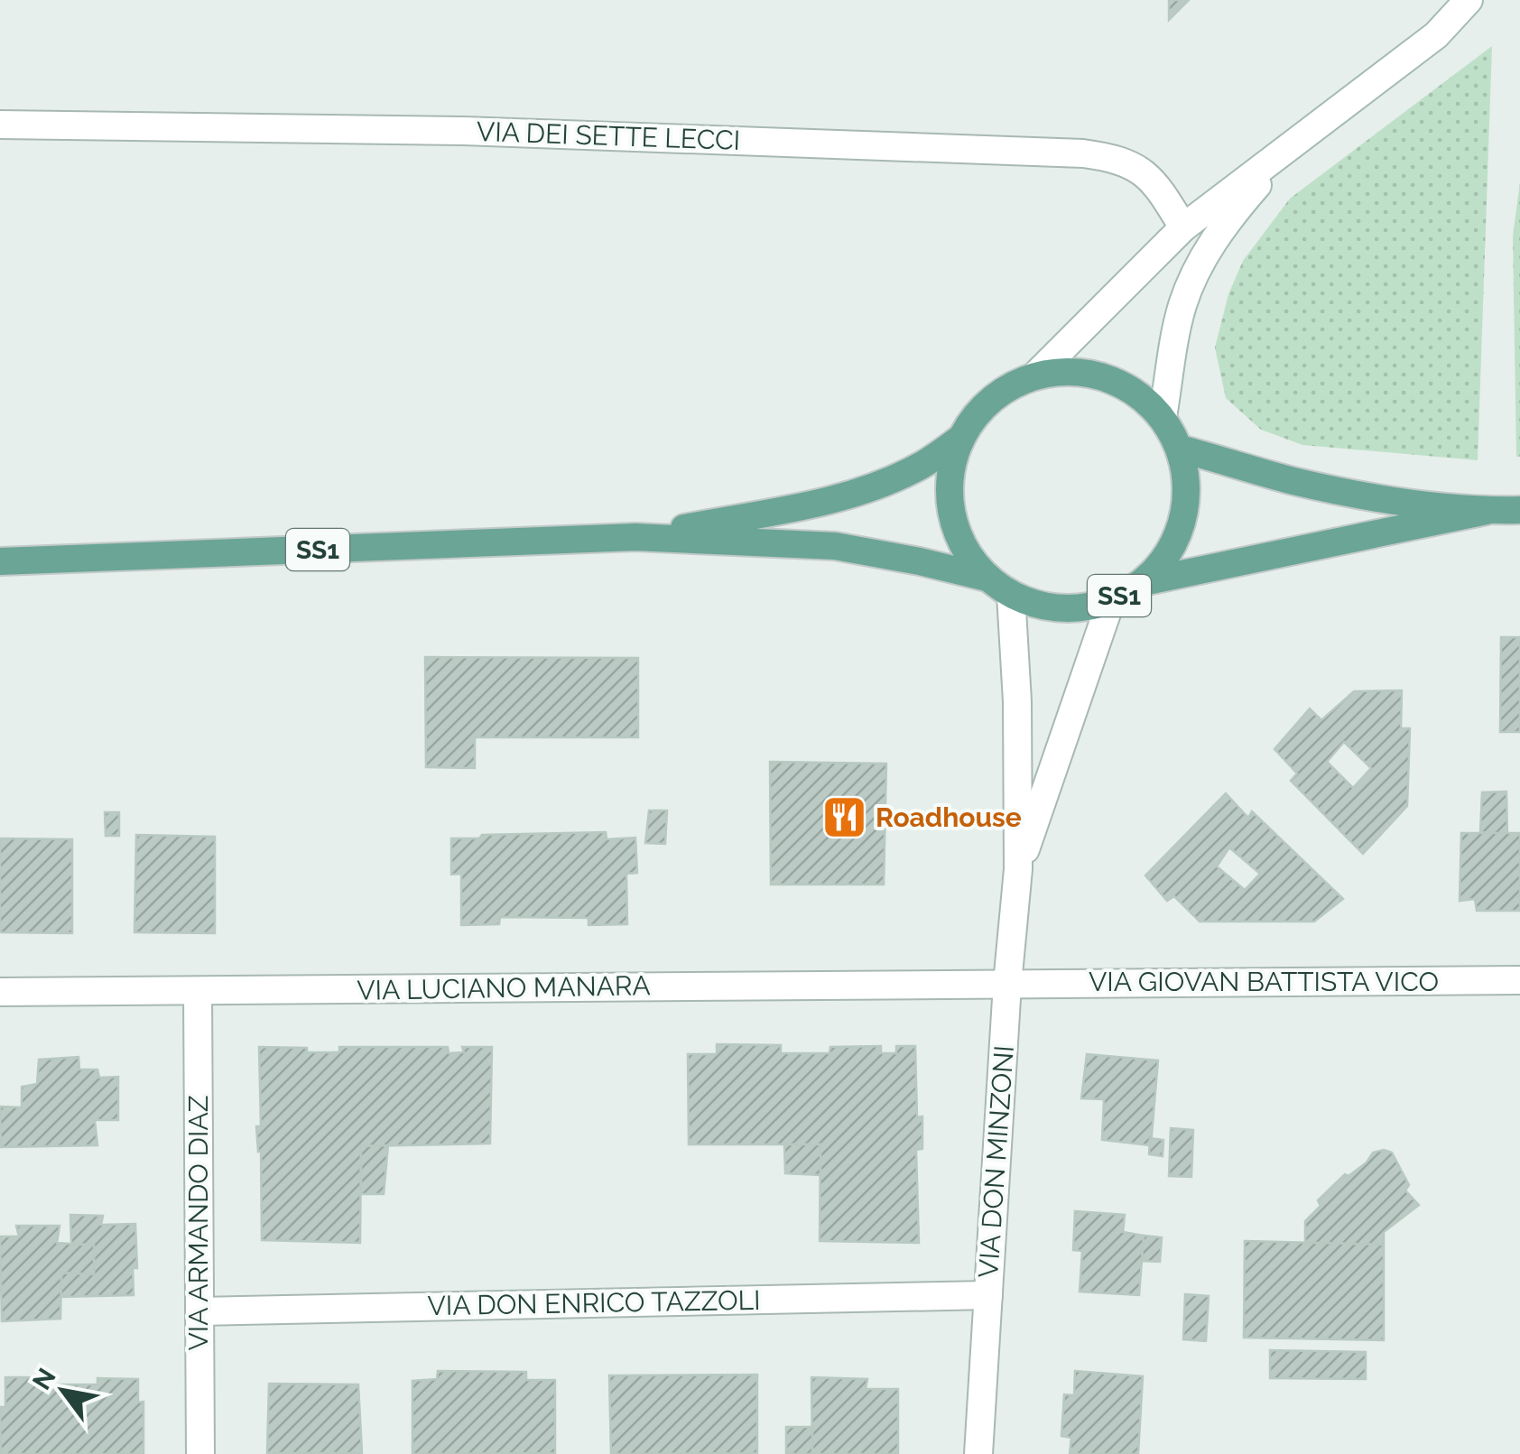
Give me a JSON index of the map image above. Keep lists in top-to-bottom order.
{
  "streets": {
    "main road": ["SS1"],
    "street": [
      "VIA DEI SETTE LECCI",
      "VIA GIOVAN BATTISTA VICO",
      "VIA LUCIANO MANARA",
      "VIA DON MINZONI",
      "VIA ARMANDO DIAZ",
      "VIA DON ENRICO TAZZOLI"
    ]
  },
  "crossings": [
    ["SS1", "VIA DON MINZONI"],
    ["VIA GIOVAN BATTISTA VICO", "VIA LUCIANO MANARA"],
    ["VIA GIOVAN BATTISTA VICO", "VIA DON MINZONI"],
    ["VIA LUCIANO MANARA", "VIA DON MINZONI"],
    ["VIA LUCIANO MANARA", "VIA ARMANDO DIAZ"],
    ["VIA DON MINZONI", "VIA DON ENRICO TAZZOLI"],
    ["VIA ARMANDO DIAZ", "VIA DON ENRICO TAZZOLI"]
  ],
  "places": {
    "restaurant": ["Roadhouse"]
  },
  "north": "top left"
}
